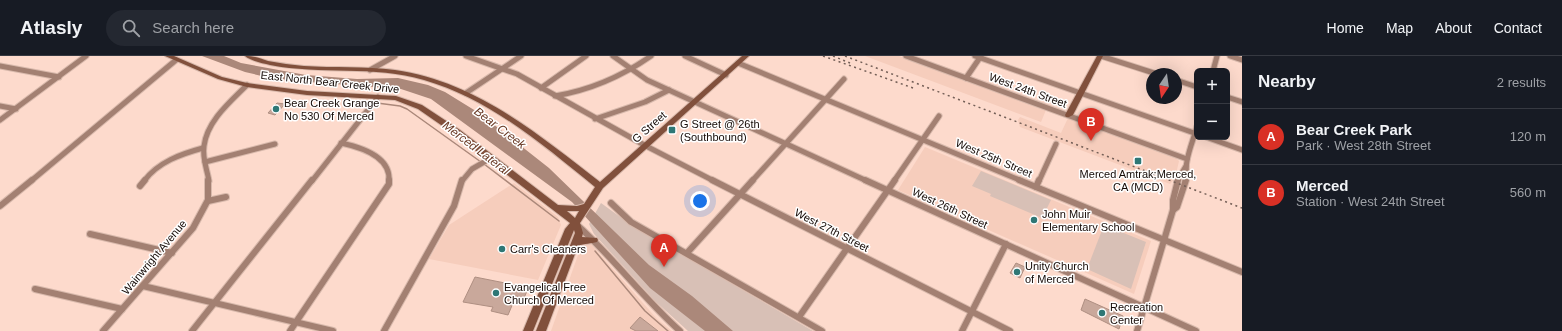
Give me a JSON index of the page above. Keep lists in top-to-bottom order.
{
  "streets": {
    "street": [
      "East North Bear Creek Drive",
      "West 24th Street",
      "G Street",
      "West 25th Street",
      "West 26th Street",
      "West 27th Street",
      "Wainwright Avenue"
    ]
  },
  "crossings": [
    ["East North Bear Creek Drive", "G Street"],
    ["East North Bear Creek Drive", "Wainwright Avenue"],
    ["G Street", "West 25th Street"],
    ["G Street", "West 26th Street"],
    ["G Street", "West 27th Street"]
  ],
  "water": ["Bear Creek", "Merced Lateral"],
  "places": {
    "other": [
      "Bear Creek Grange No 530 Of Merced",
      "John Muir Elementary School",
      "Carr's Cleaners",
      "Unity Church of Merced",
      "Evangelical Free Church Of Merced",
      "Recreation Center"
    ],
    "transit": ["G Street @ 26th (Southbound)", "Merced Amtrak;Merced, CA (MCD)"]
  },
  "north": "bottom",
  "page": {
    "header": "Atlasly",
    "search": "Search here",
    "nav": [
      "Home",
      "Map",
      "About",
      "Contact"
    ],
    "heading": ["Nearby", "2 results"],
    "map_buttons": ["+", "−"],
    "pins": ["B", "A"],
    "list": [
      {
        "mark": "A",
        "name": "Bear Creek Park",
        "note": "Park · West 28th Street",
        "value": "120 m"
      },
      {
        "mark": "B",
        "name": "Merced",
        "note": "Station · West 24th Street",
        "value": "560 m"
      }
    ]
  }
}
